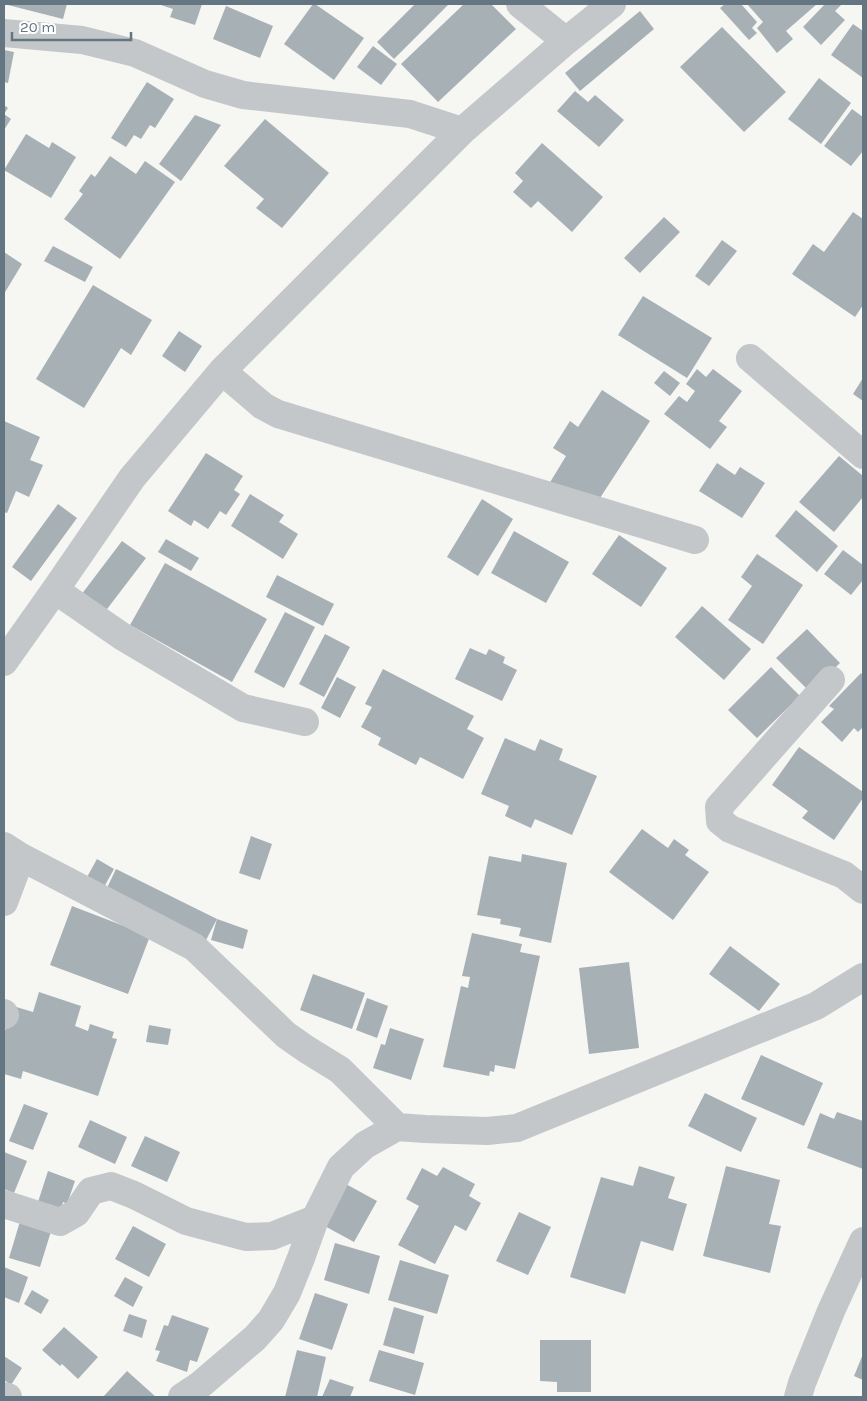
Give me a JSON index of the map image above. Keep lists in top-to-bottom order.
{
  "scale_bar": "20 m"
}
